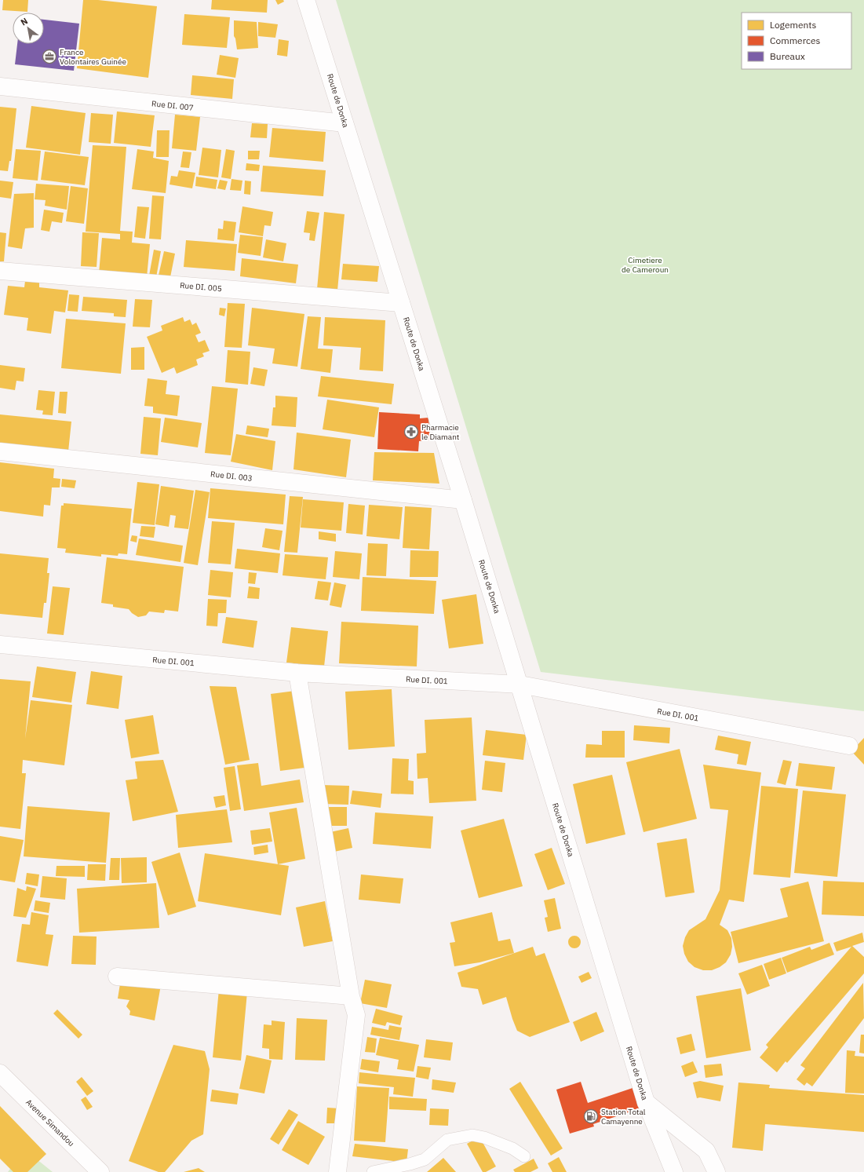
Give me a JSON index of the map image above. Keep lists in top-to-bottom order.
{
  "streets": {
    "street": [
      "Route de Donka",
      "Rue DI. 007",
      "Rue DI. 005",
      "Rue DI. 003",
      "Rue DI. 001",
      "Avenue Simandou"
    ]
  },
  "crossings": [
    ["Route de Donka", "Rue DI. 007"],
    ["Route de Donka", "Rue DI. 005"],
    ["Route de Donka", "Rue DI. 003"],
    ["Route de Donka", "Rue DI. 001"]
  ],
  "parks": ["Cimetiere de Cameroun"],
  "places": {
    "office": ["France Volontaires Guinée"],
    "pharmacy": ["Pharmacie le Diamant"],
    "fuel station": ["Station Total Camayenne"]
  },
  "legend": ["Logements", "Commerces", "Bureaux"],
  "north": "top left"
}
